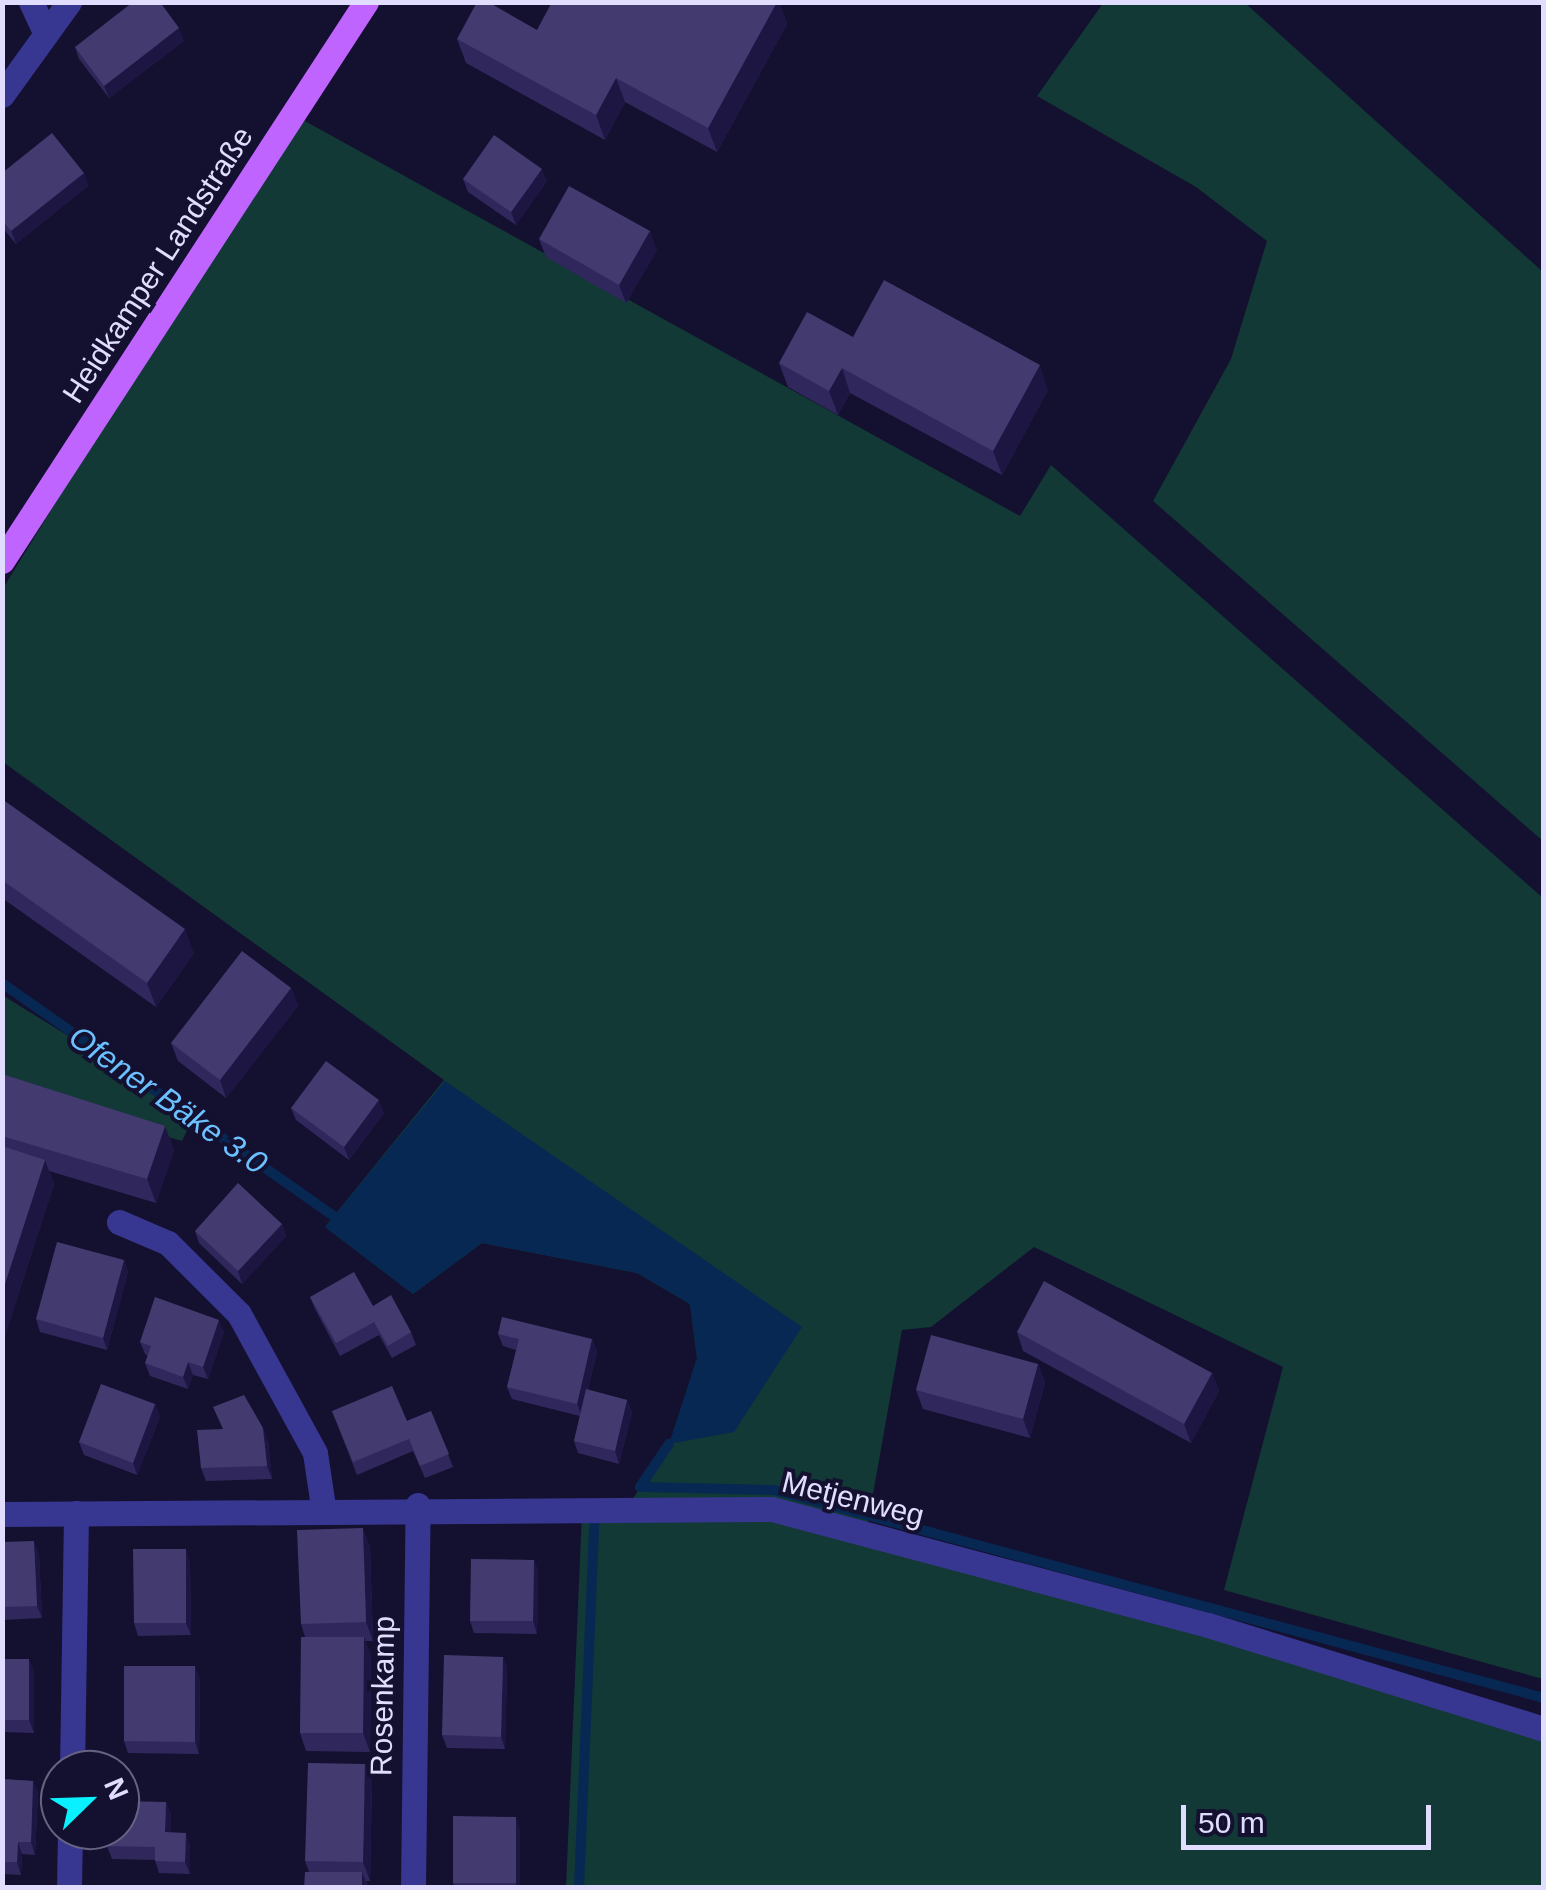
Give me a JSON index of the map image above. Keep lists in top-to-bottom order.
{
  "streets": {
    "main road": ["Heidkamper Landstraße"],
    "street": ["Metjenweg", "Rosenkamp"]
  },
  "crossings": [
    ["Metjenweg", "Rosenkamp"]
  ],
  "water": ["Ofener Bäke 3.0"],
  "scale_bar": "50 m",
  "north": "top right"
}
